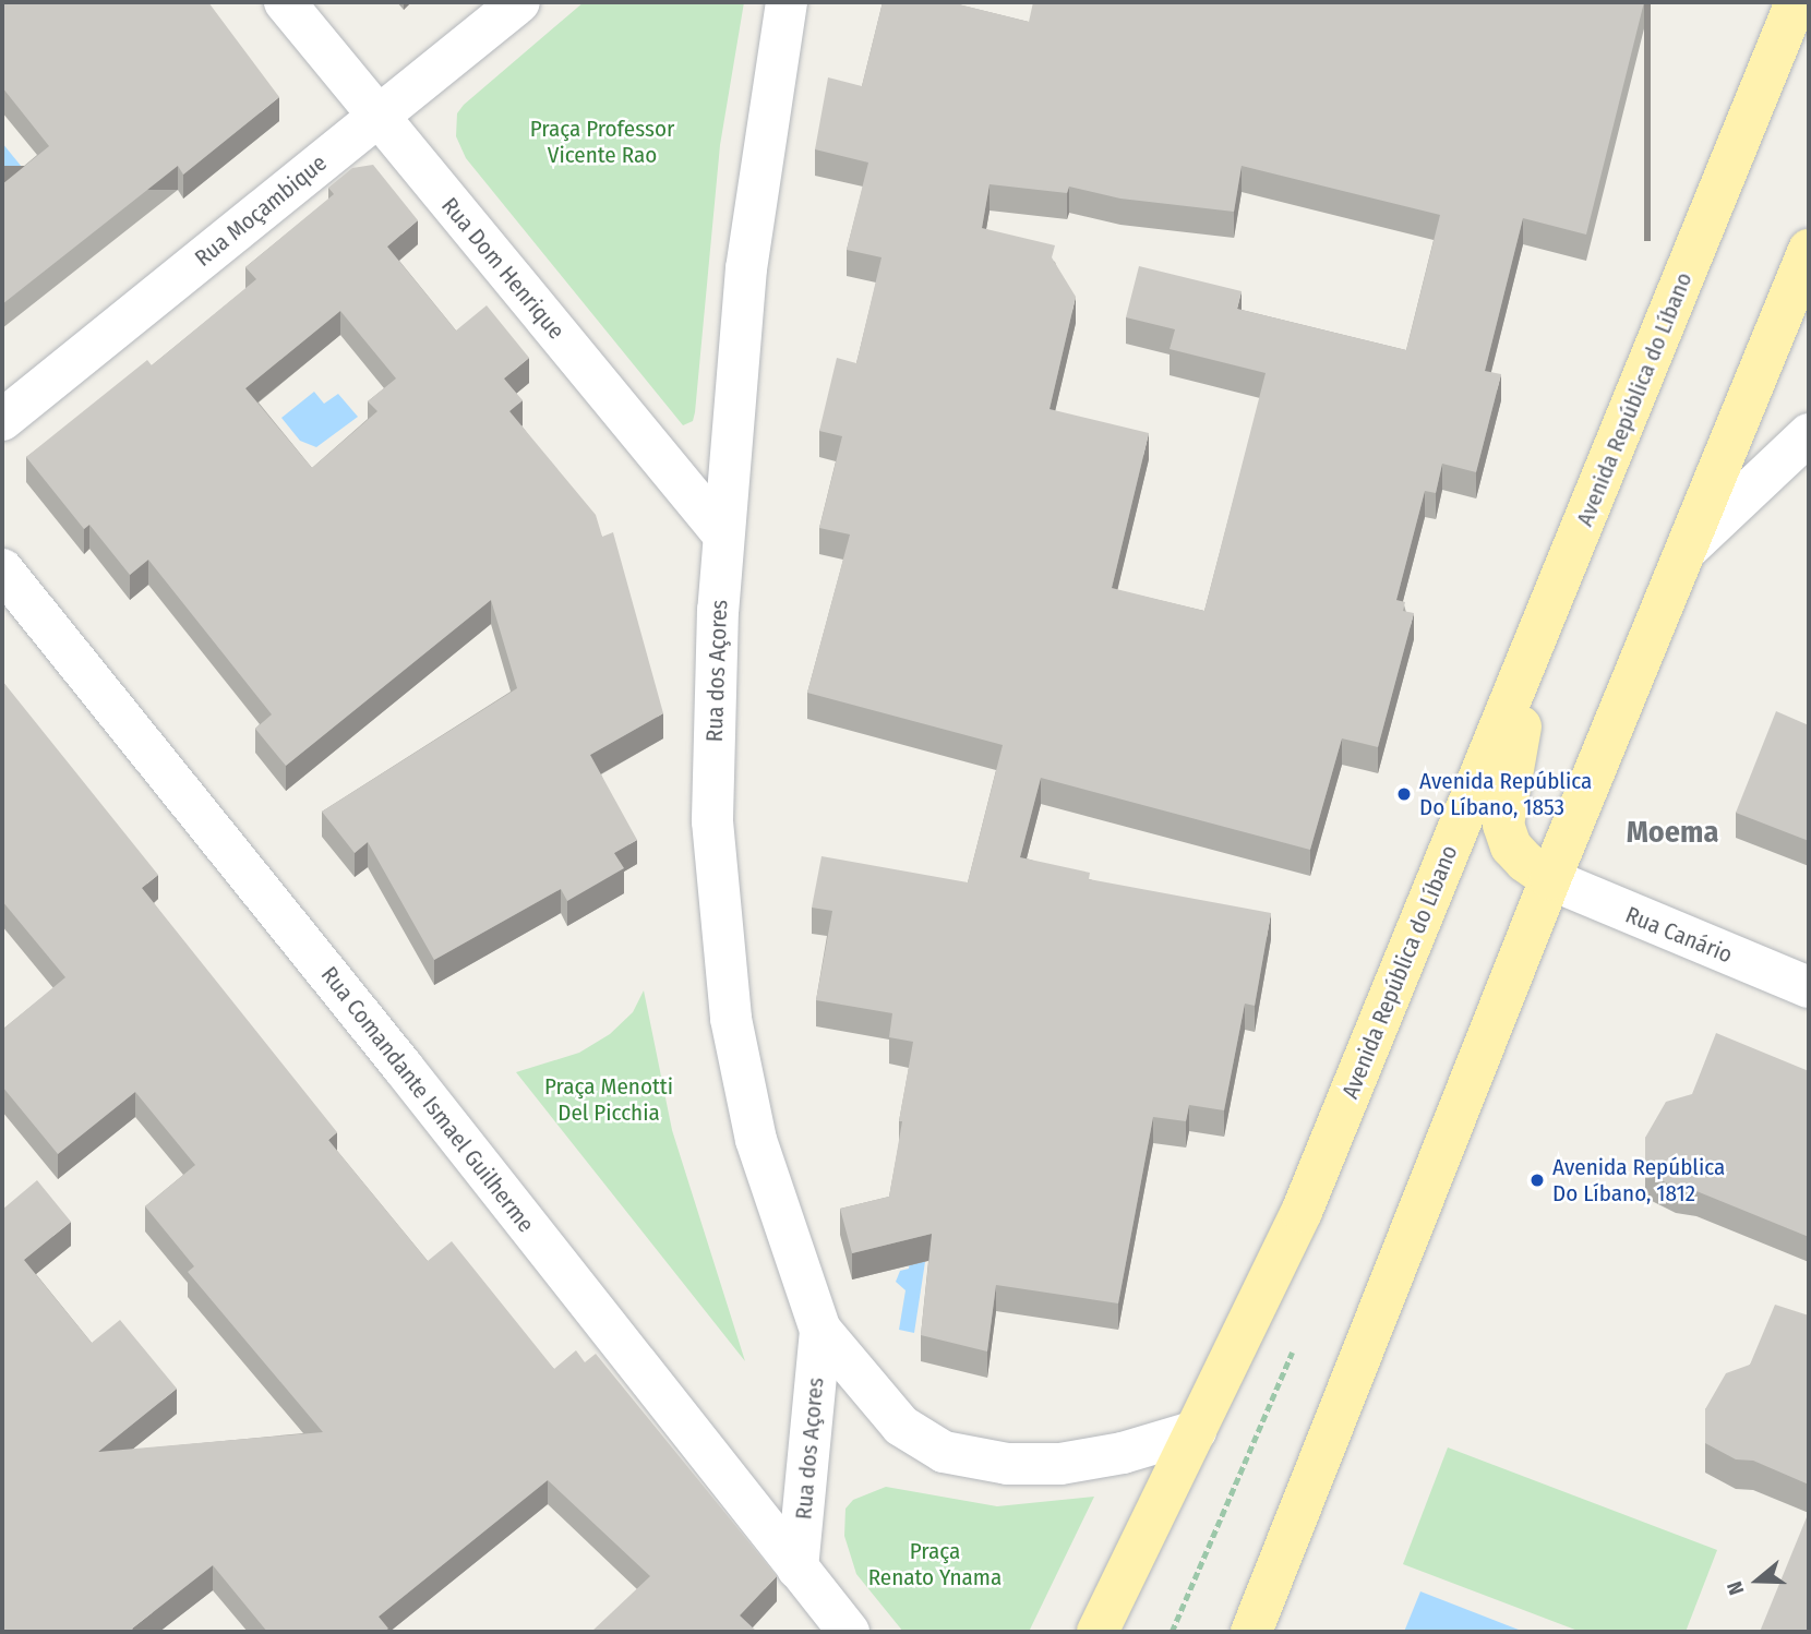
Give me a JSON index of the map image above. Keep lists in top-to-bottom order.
{
  "streets": {
    "main road": ["Avenida República do Líbano"],
    "street": [
      "Rua Moçambique",
      "Rua Dom Henrique",
      "Rua dos Açores",
      "Rua Canário",
      "Rua Comandante Ismael Guilherme"
    ]
  },
  "crossings": [
    ["Rua Moçambique", "Rua Dom Henrique"],
    ["Rua Dom Henrique", "Rua dos Açores"],
    ["Avenida República do Líbano", "Rua dos Açores"],
    ["Rua dos Açores", "Rua Comandante Ismael Guilherme"]
  ],
  "districts": ["Moema"],
  "parks": ["Praça Professor Vicente Rao", "Praça Menotti Del Picchia", "Praça Renato Ynama"],
  "places": ["Avenida República Do Líbano, 1853", "Avenida República Do Líbano, 1812"],
  "north": "left"
}
